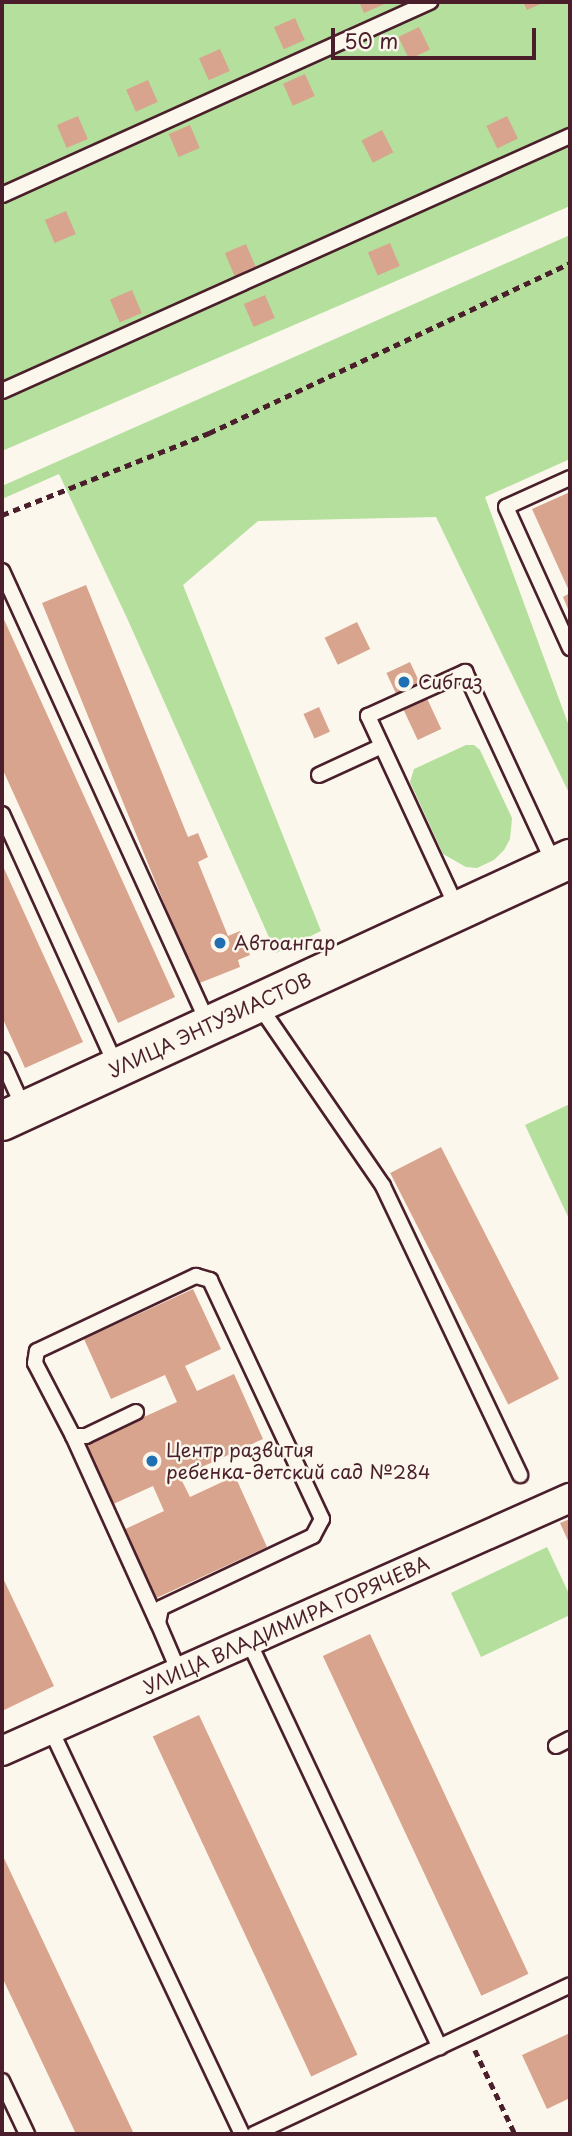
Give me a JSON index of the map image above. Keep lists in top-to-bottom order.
{
  "streets": {
    "main road": ["УЛИЦА ЭНТУЗИАСТОВ"],
    "street": ["УЛИЦА ВЛАДИМИРА ГОРЯЧЕВА"]
  },
  "places": ["Сибгаз", "Автоангар", "Центр развития ребенка-детский сад №284"],
  "scale_bar": "50 m"
}
